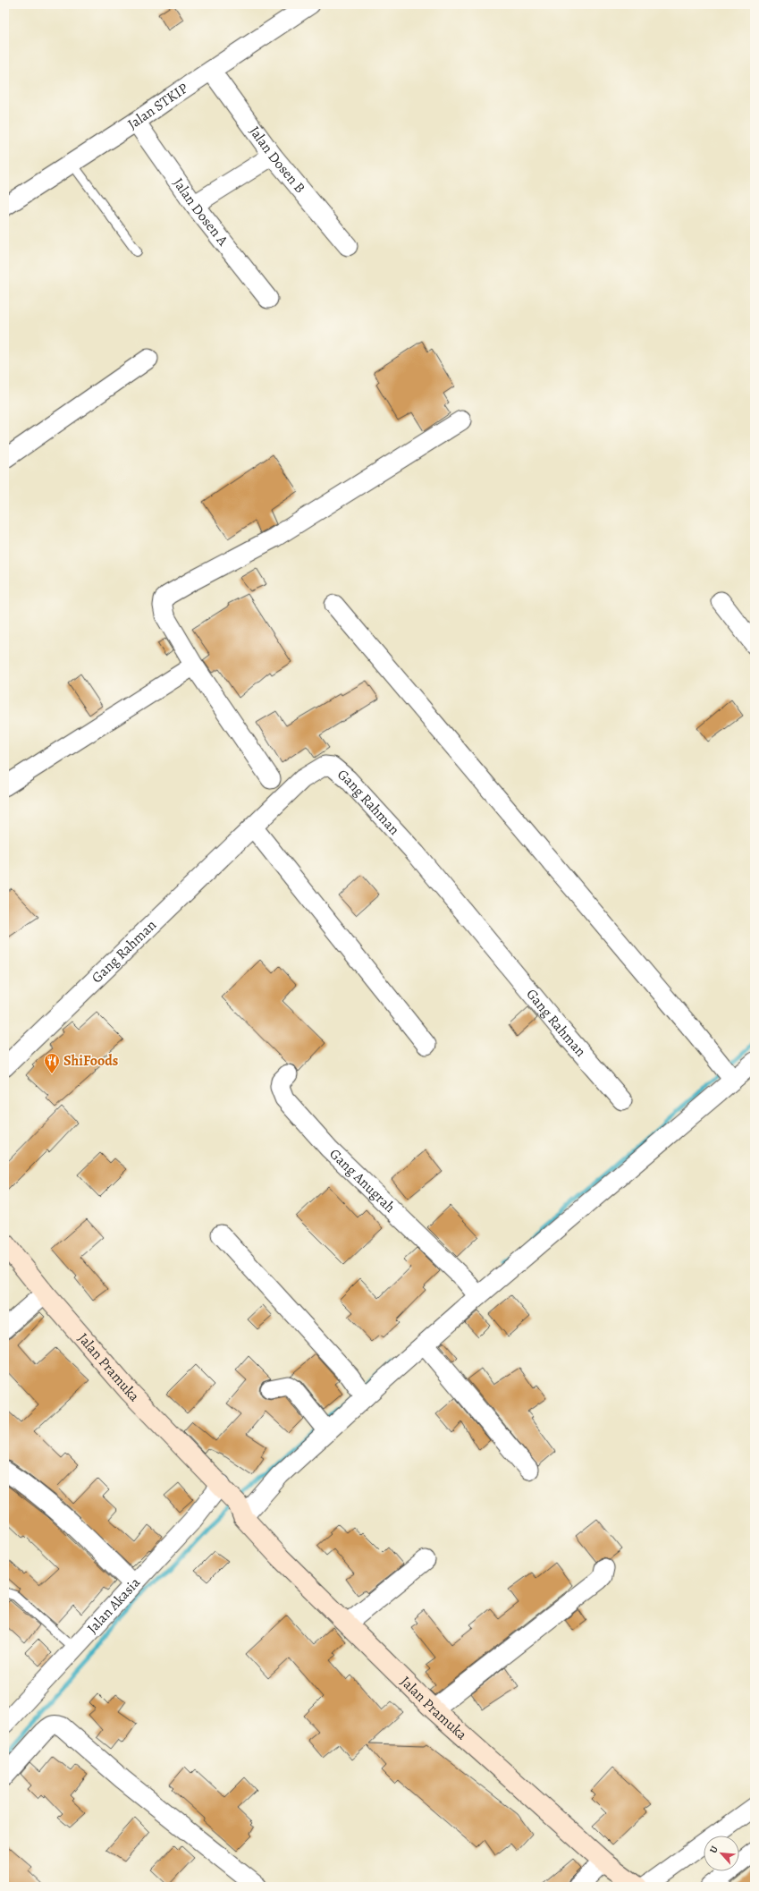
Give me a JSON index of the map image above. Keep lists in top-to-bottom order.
{
  "streets": {
    "street": [
      "Jalan STKIP",
      "Jalan Dosen B",
      "Jalan Dosen A",
      "Gang Rahman",
      "Gang Anugrah",
      "Jalan Pramuka",
      "Jalan Akasia"
    ]
  },
  "crossings": [
    ["Jalan STKIP", "Jalan Dosen B"],
    ["Jalan STKIP", "Jalan Dosen A"],
    ["Gang Anugrah", "Jalan Akasia"],
    ["Jalan Pramuka", "Jalan Akasia"]
  ],
  "places": {
    "restaurant": ["ShiFoods"]
  },
  "north": "top left"
}
